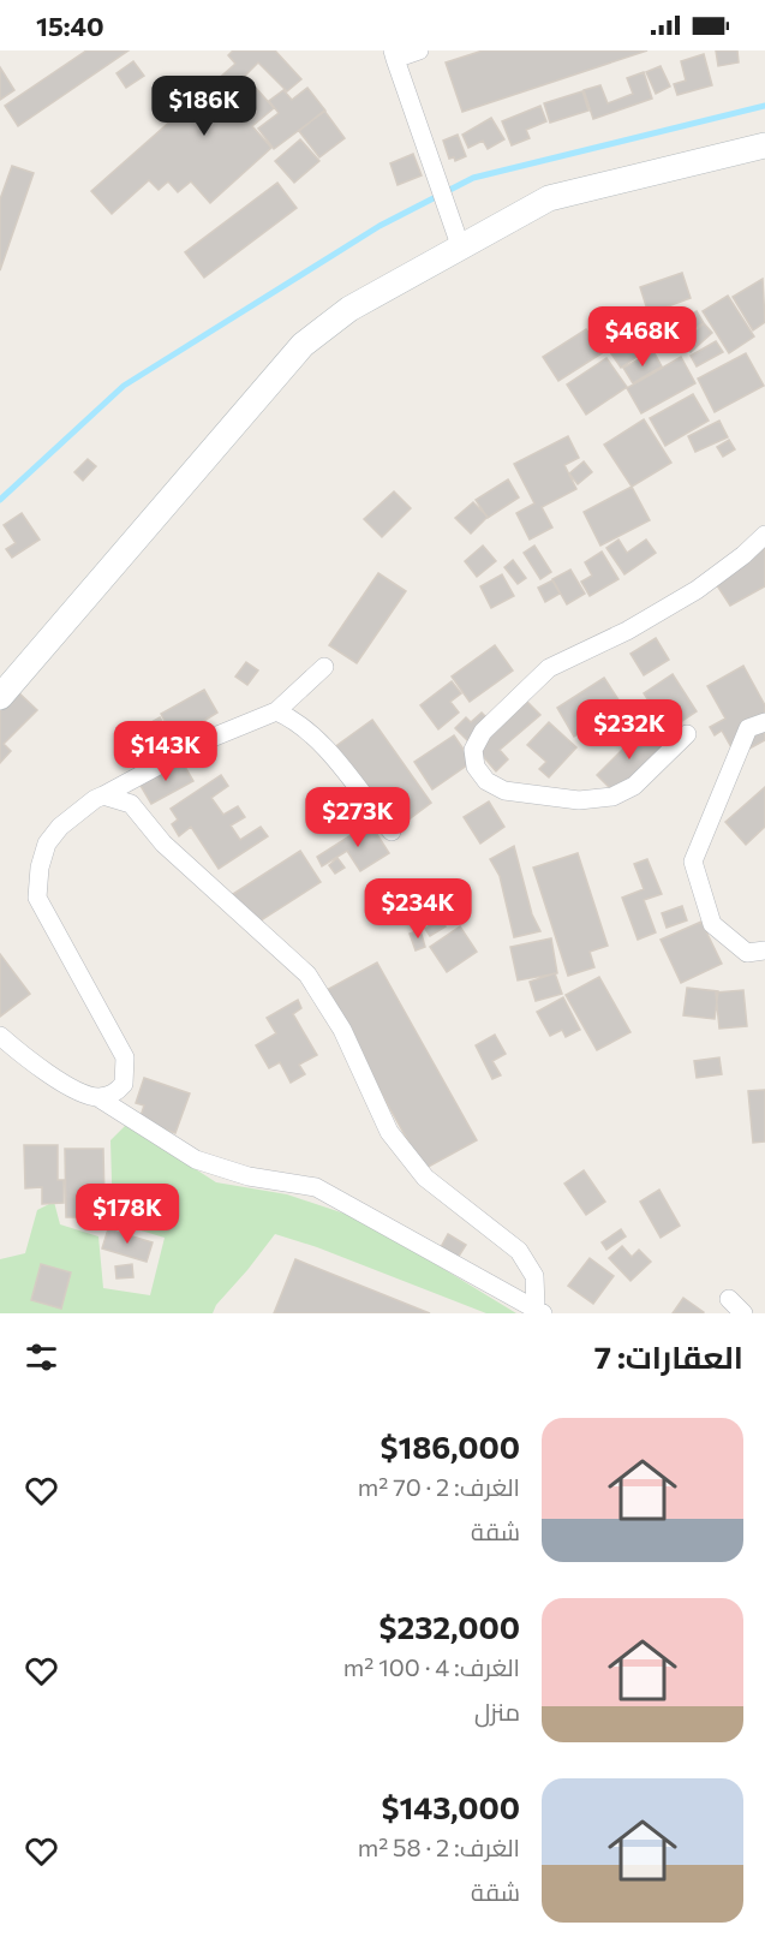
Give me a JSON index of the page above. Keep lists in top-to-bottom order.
{
  "page": {
    "status": "15:40",
    "price": [
      "$186K",
      "$468K",
      "$232K",
      "$143K",
      "$273K",
      "$234K",
      "$178K"
    ],
    "heading": "العقارات: 7",
    "list": [
      {
        "name": "$186,000",
        "note": "الغرف: 2 · 70 m² · شقة"
      },
      {
        "name": "$232,000",
        "note": "الغرف: 4 · 100 m² · منزل"
      },
      {
        "name": "$143,000",
        "note": "الغرف: 2 · 58 m² · شقة"
      }
    ]
  }
}
